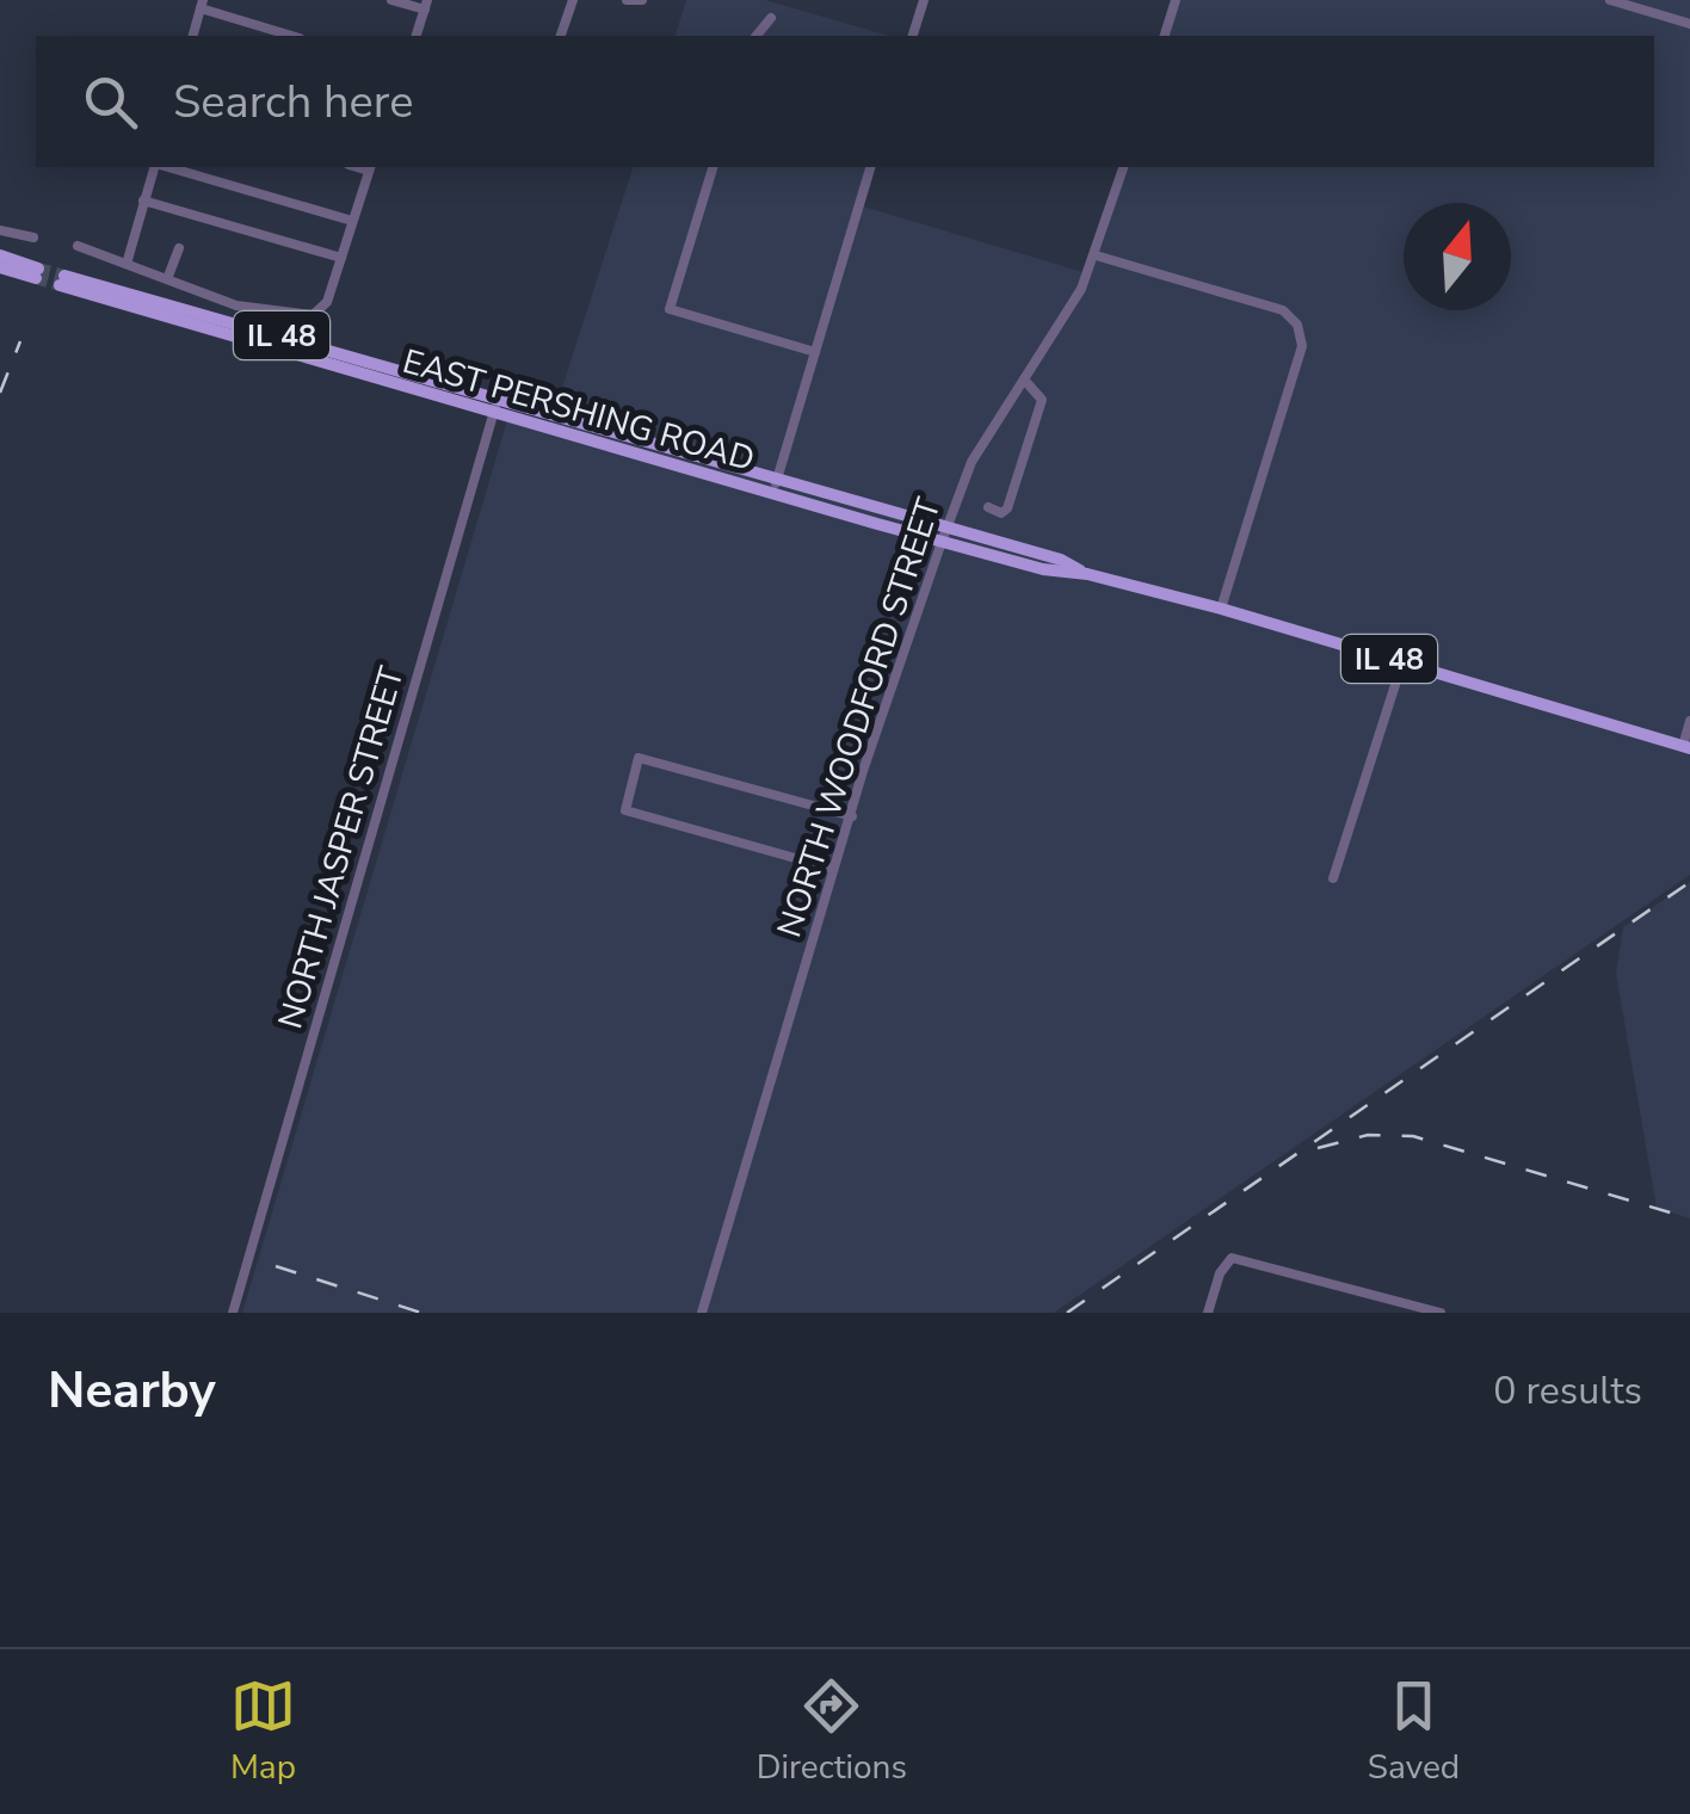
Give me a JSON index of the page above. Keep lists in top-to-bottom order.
{
  "streets": {
    "main road": ["IL 48", "EAST PERSHING ROAD"],
    "street": ["NORTH WOODFORD STREET", "NORTH JASPER STREET"]
  },
  "crossings": [
    ["EAST PERSHING ROAD", "NORTH WOODFORD STREET"],
    ["EAST PERSHING ROAD", "NORTH JASPER STREET"]
  ],
  "north": "top",
  "page": {
    "search": "Search here",
    "heading": ["Nearby", "0 results"],
    "nav": ["Map", "Directions", "Saved"]
  }
}
